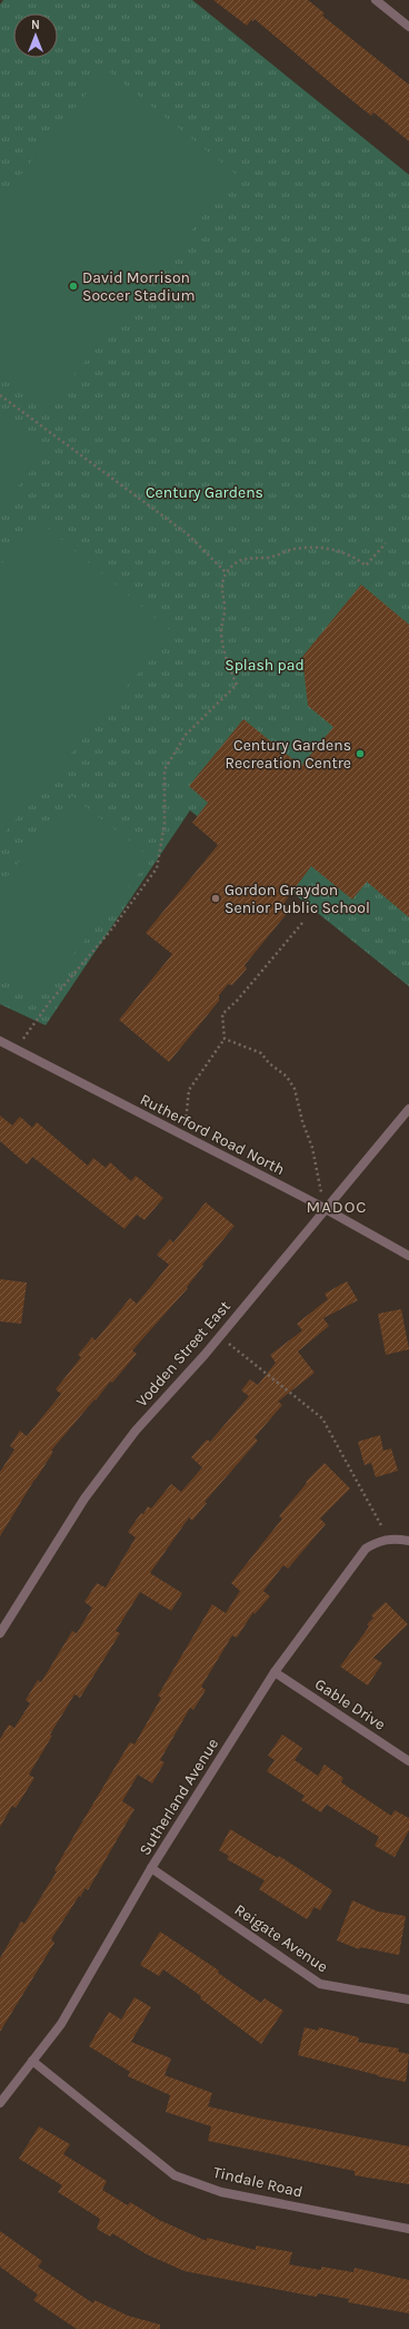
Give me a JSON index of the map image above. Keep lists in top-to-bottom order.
{
  "streets": {
    "street": [
      "Rutherford Road North",
      "Vodden Street East",
      "Gable Drive",
      "Sutherland Avenue",
      "Reigate Avenue",
      "Tindale Road"
    ]
  },
  "crossings": [
    ["Rutherford Road North", "Vodden Street East"],
    ["Gable Drive", "Sutherland Avenue"],
    ["Sutherland Avenue", "Reigate Avenue"],
    ["Sutherland Avenue", "Tindale Road"]
  ],
  "districts": ["MADOC"],
  "parks": ["Century Gardens", "Splash pad"],
  "places": ["David Morrison Soccer Stadium", "Century Gardens Recreation Centre", "Gordon Graydon Senior Public School"],
  "north": "top"
}
